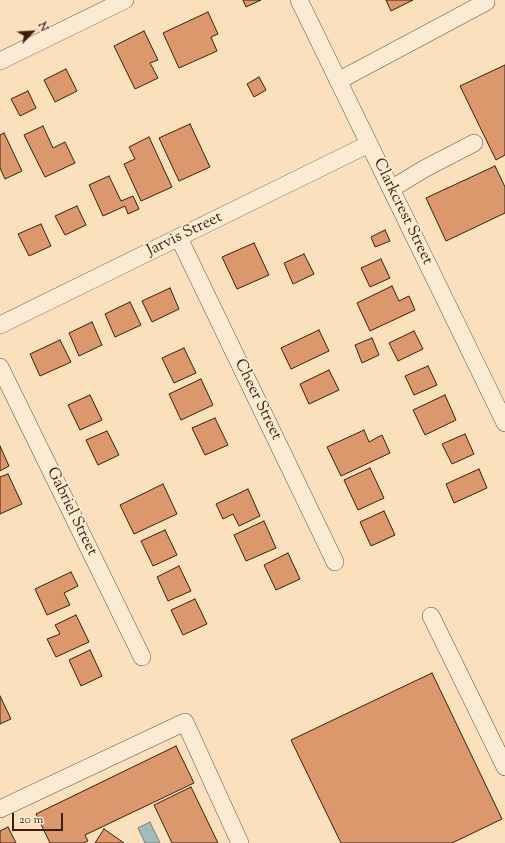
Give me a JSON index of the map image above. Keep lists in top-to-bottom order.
{
  "streets": {
    "street": [
      "Clarkcrest Street",
      "Jarvis Street",
      "Cheer Street",
      "Gabriel Street"
    ]
  },
  "crossings": [
    ["Clarkcrest Street", "Jarvis Street"],
    ["Jarvis Street", "Cheer Street"]
  ],
  "scale_bar": "20 m",
  "north": "top right"
}
